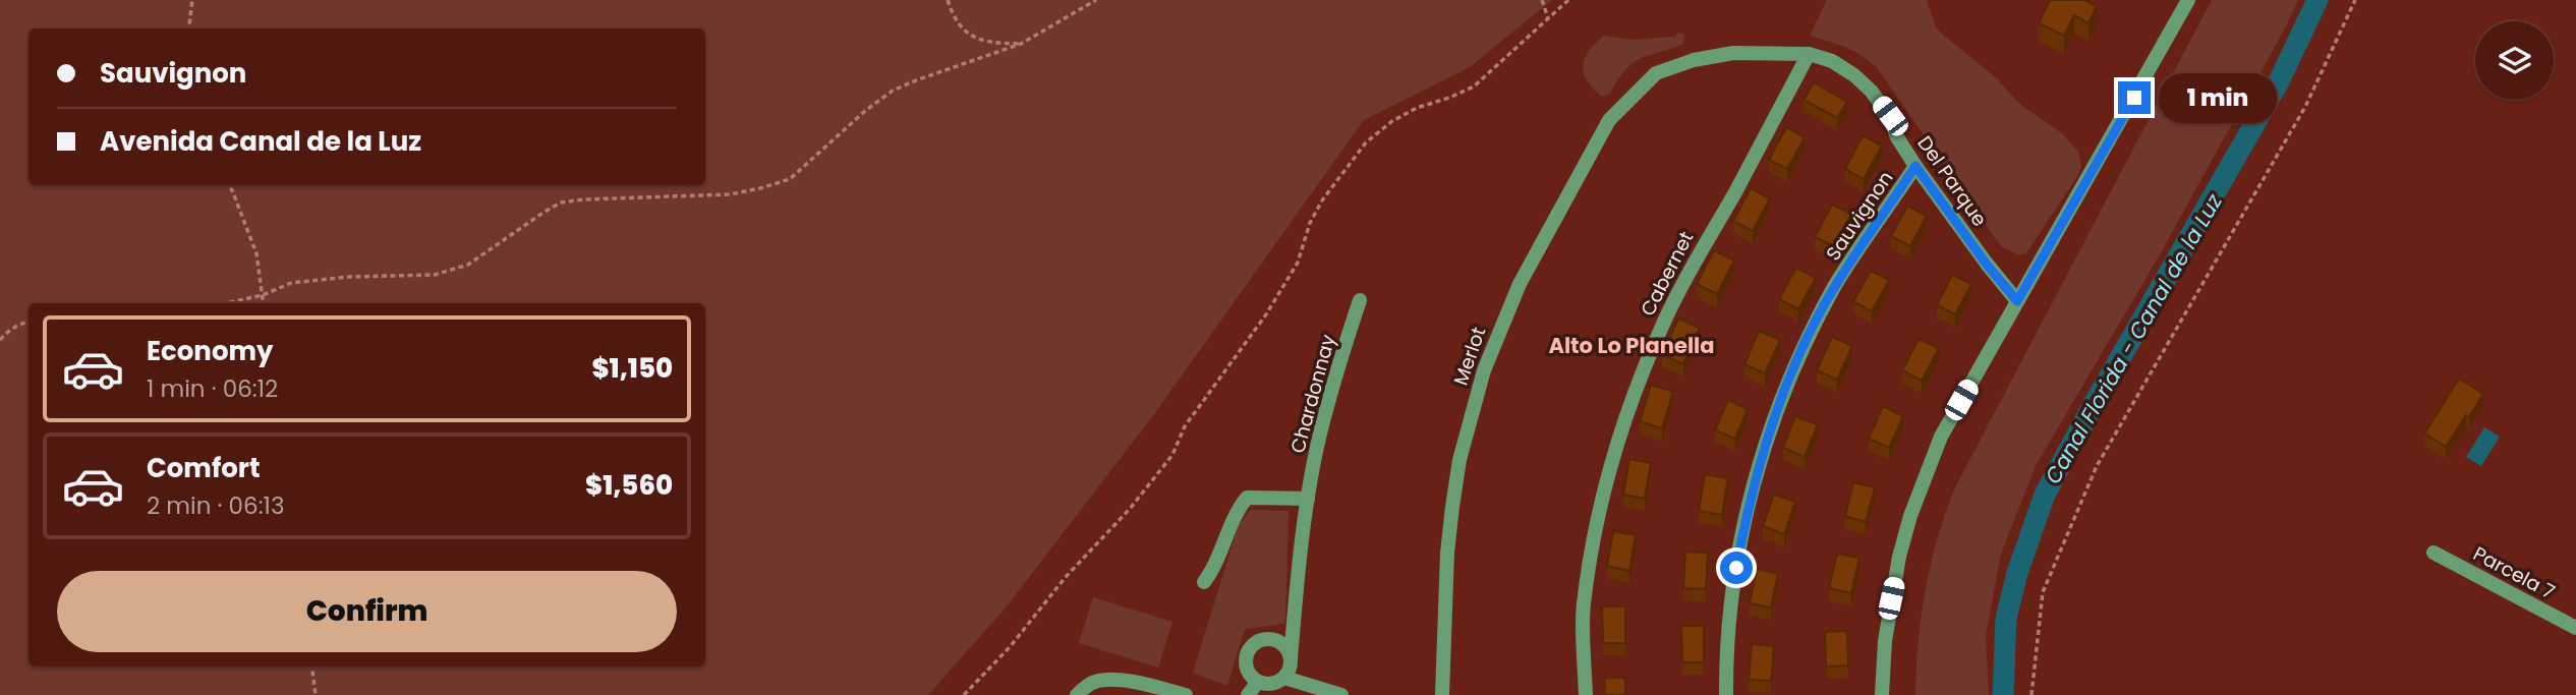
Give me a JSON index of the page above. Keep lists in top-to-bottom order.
{
  "streets": {
    "street": [
      "Del Parque",
      "Sauvignon",
      "Cabernet",
      "Merlot",
      "Chardonnay",
      "Parcela 7"
    ]
  },
  "crossings": [
    ["Del Parque", "Sauvignon"],
    ["Del Parque", "Cabernet"],
    ["Del Parque", "Merlot"]
  ],
  "districts": ["Alto Lo Planella"],
  "water": ["Canal Florida - Canal de la Luz"],
  "page": {
    "banner": ["Sauvignon", "Avenida Canal de la Luz"],
    "bubble": "1 min",
    "list": [
      {
        "name": "Economy",
        "note": "1 min · 06:12",
        "value": "$1,150"
      },
      {
        "name": "Comfort",
        "note": "2 min · 06:13",
        "value": "$1,560"
      }
    ],
    "buttons": "Confirm"
  }
}
